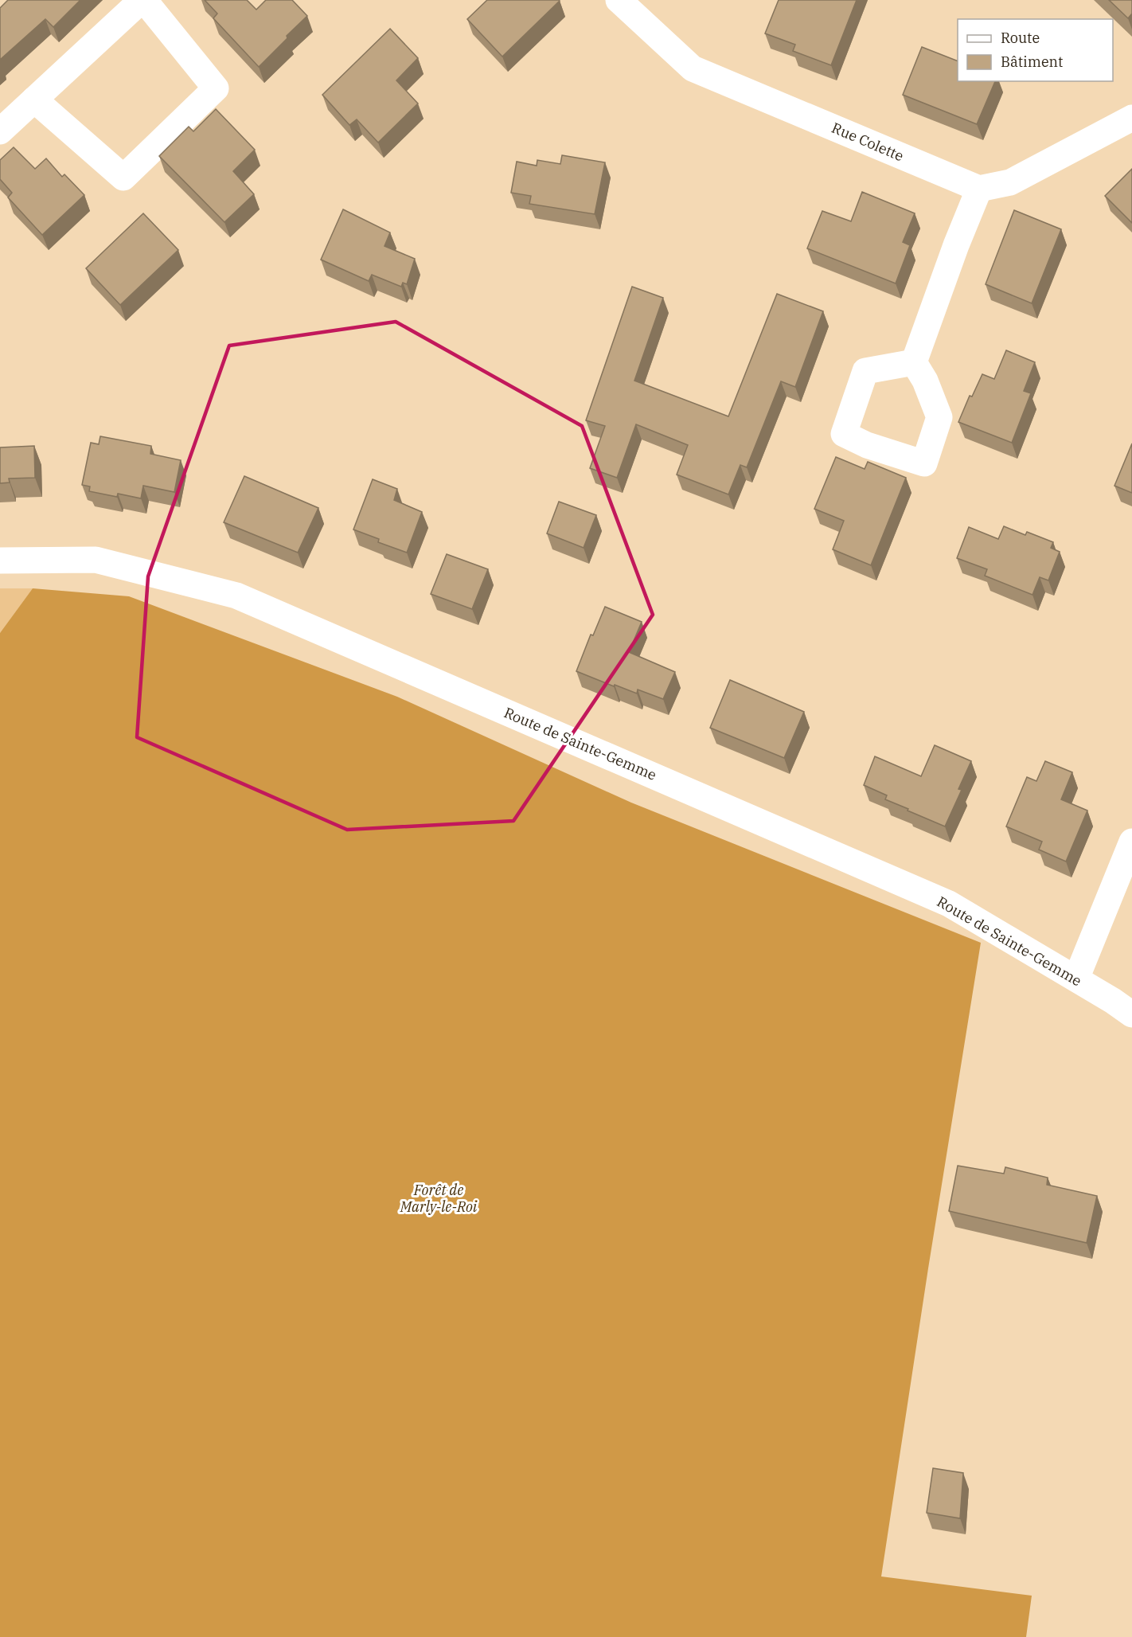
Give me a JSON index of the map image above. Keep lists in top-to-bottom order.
{
  "streets": {
    "street": ["Rue Colette", "Route de Sainte-Gemme"]
  },
  "parks": ["Forêt de Marly-le-Roi"],
  "legend": ["Route", "Bâtiment"]
}
